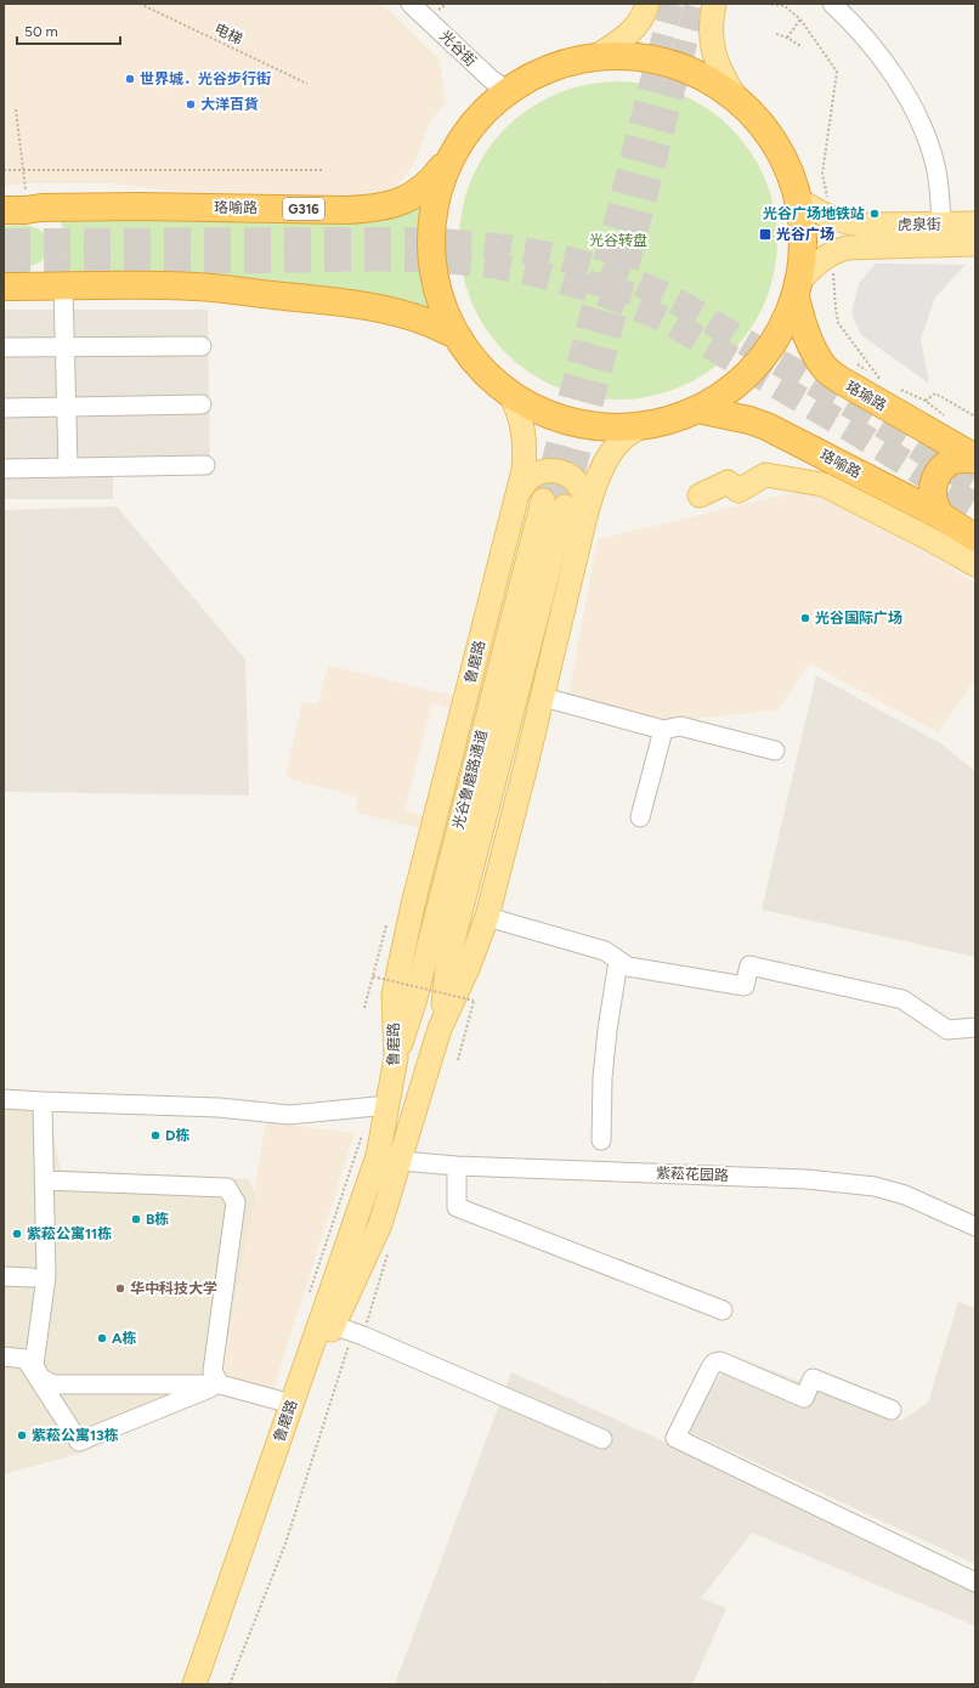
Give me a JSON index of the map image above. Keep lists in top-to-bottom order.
{
  "streets": {
    "highway": ["珞喻路", "G316", "珞瑜路"],
    "main road": ["虎泉街", "鲁磨路", "光谷鲁磨路通道"],
    "street": ["光谷街", "紫菘花园路"],
    "path": ["电梯"]
  },
  "crossings": [
    ["鲁磨路", "光谷鲁磨路通道"],
    ["鲁磨路", "紫菘花园路"]
  ],
  "parks": ["光谷转盘"],
  "places": {
    "other": [
      "世界城．光谷步行街",
      "大洋百貨",
      "光谷广场地铁站",
      "光谷国际广场",
      "D栋",
      "B栋",
      "紫菘公寓11栋",
      "华中科技大学",
      "A栋",
      "紫菘公寓13栋"
    ],
    "transit": ["光谷广场"]
  },
  "scale_bar": "50 m"
}
